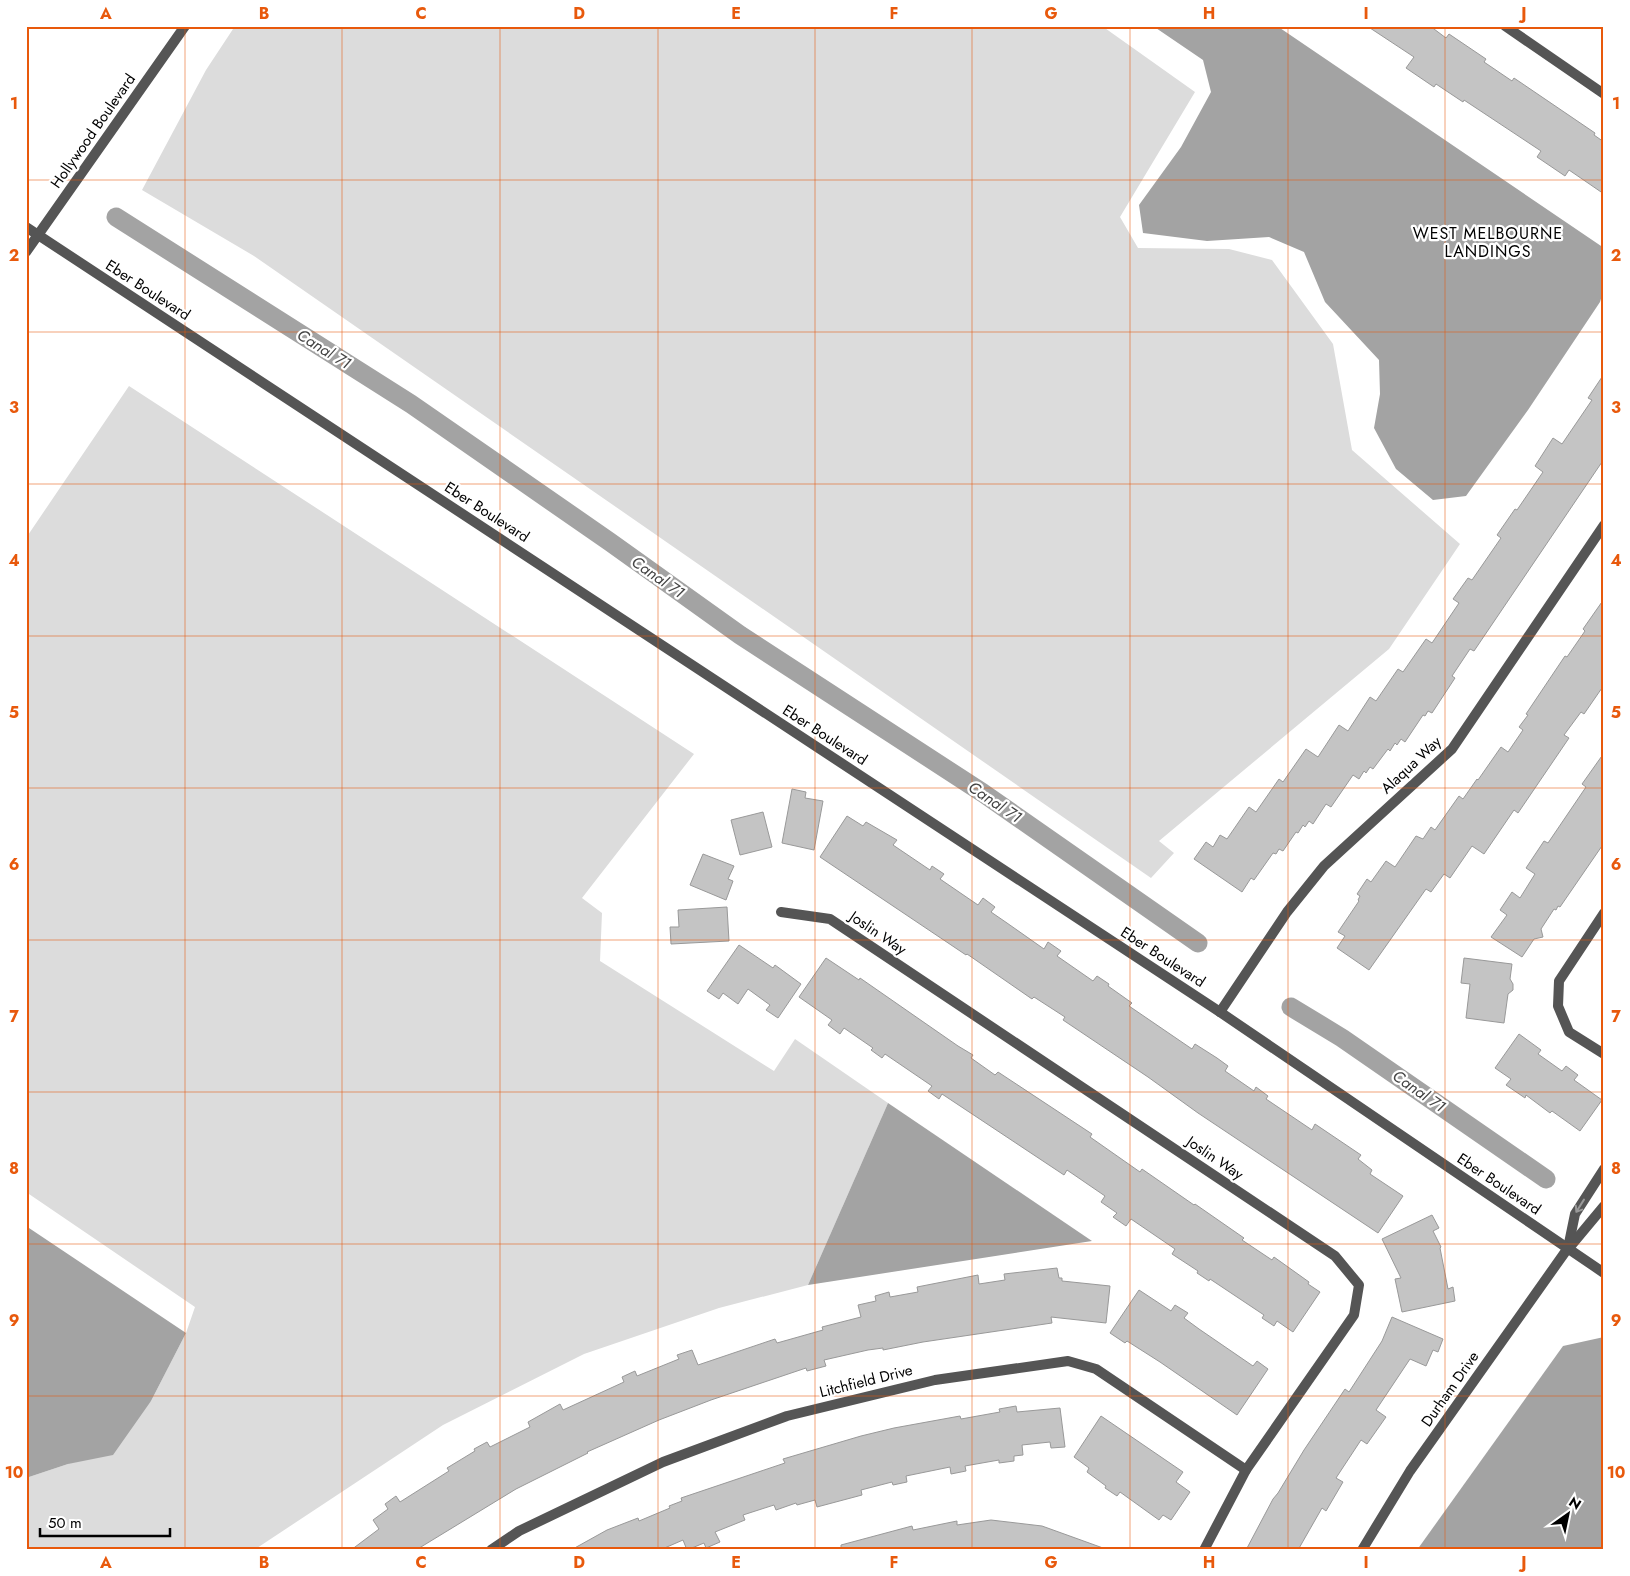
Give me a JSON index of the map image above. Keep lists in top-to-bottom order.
{
  "streets": {
    "street": [
      "Hollywood Boulevard",
      "Eber Boulevard",
      "Alaqua Way",
      "Joslin Way",
      "Litchfield Drive",
      "Durham Drive"
    ]
  },
  "crossings": [
    ["Hollywood Boulevard", "Eber Boulevard"],
    ["Eber Boulevard", "Alaqua Way"],
    ["Eber Boulevard", "Durham Drive"],
    ["Joslin Way", "Litchfield Drive"]
  ],
  "districts": ["WEST MELBOURNE LANDINGS"],
  "water": ["Canal 71"],
  "scale_bar": "50 m",
  "north": "top right",
  "grid": {
    "columns": [
      "A",
      "B",
      "C",
      "D",
      "E",
      "F",
      "G",
      "H",
      "I",
      "J"
    ],
    "rows": [
      "1",
      "2",
      "3",
      "4",
      "5",
      "6",
      "7",
      "8",
      "9",
      "10"
    ]
  }
}
